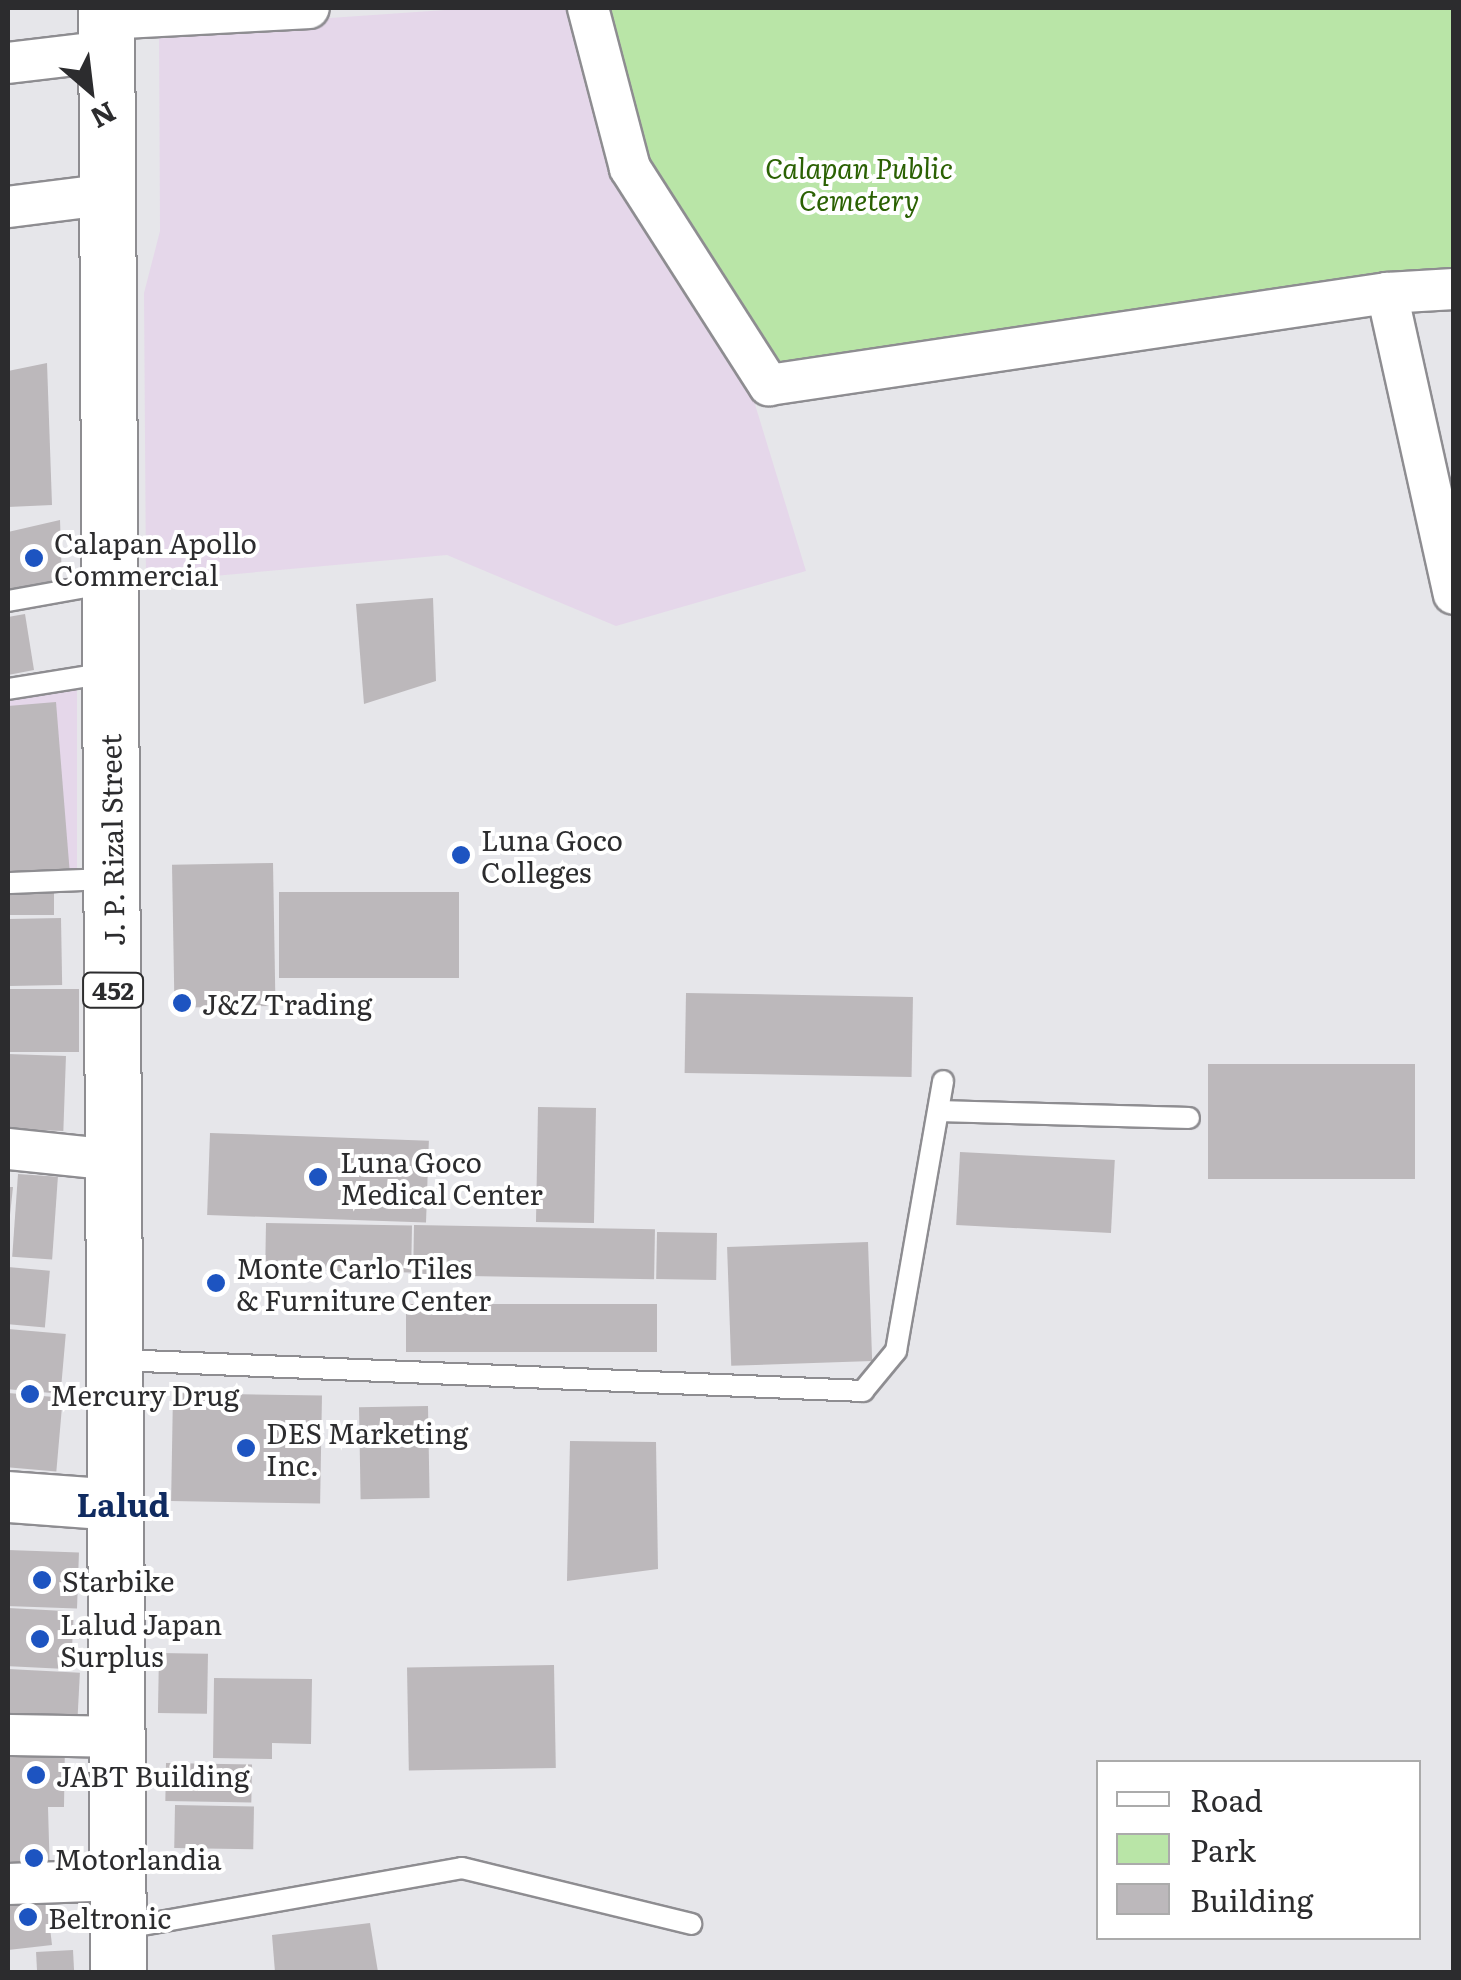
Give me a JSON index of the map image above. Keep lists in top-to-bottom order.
{
  "streets": {
    "highway": ["J. P. Rizal Street", "452"]
  },
  "districts": ["Lalud"],
  "parks": ["Calapan Public Cemetery"],
  "places": [
    "Calapan Apollo Commercial",
    "Luna Goco Colleges",
    "J&Z Trading",
    "Luna Goco Medical Center",
    "Monte Carlo Tiles & Furniture Center",
    "Mercury Drug",
    "DES Marketing Inc.",
    "Starbike",
    "Lalud Japan Surplus",
    "JABT Building",
    "Motorlandia",
    "Beltronic"
  ],
  "legend": ["Road", "Park", "Building"],
  "north": "bottom right"
}
